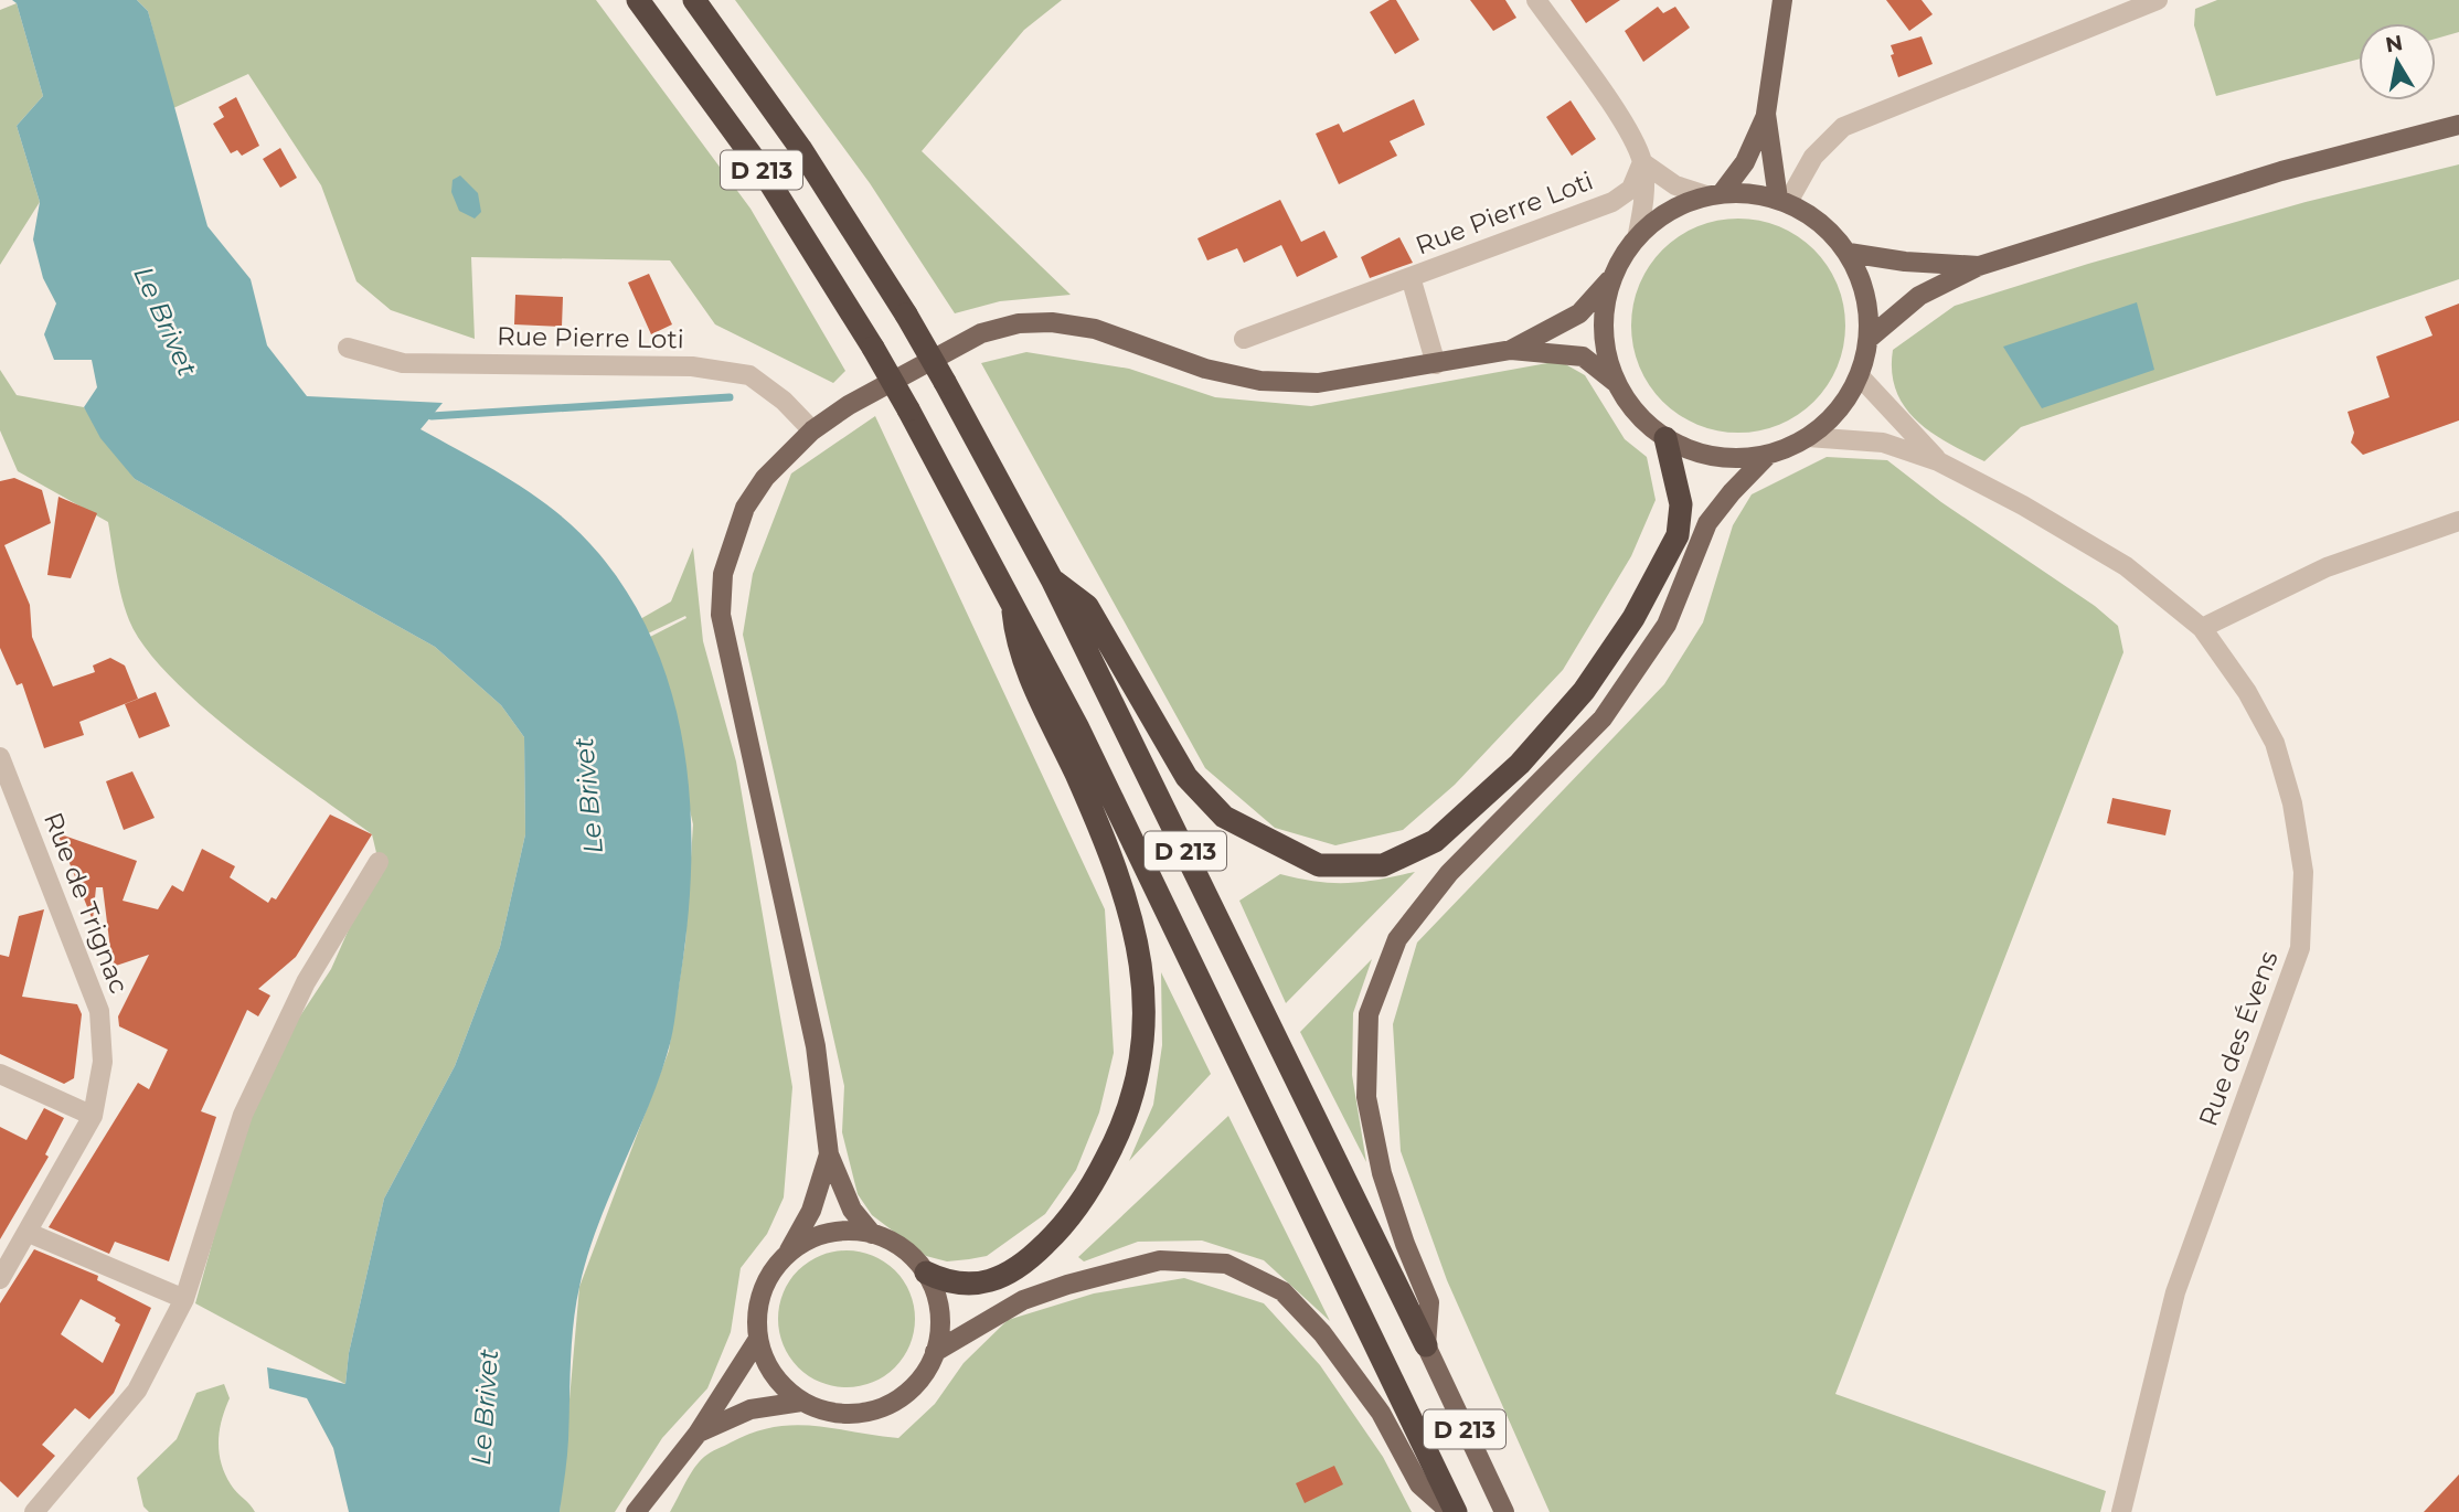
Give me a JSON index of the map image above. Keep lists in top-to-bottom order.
{
  "streets": {
    "highway": ["D 213"],
    "street": ["Rue Pierre Loti", "Rue de Trignac", "Rue des Évens"]
  },
  "water": ["Le Brivet"],
  "north": "top"
}
